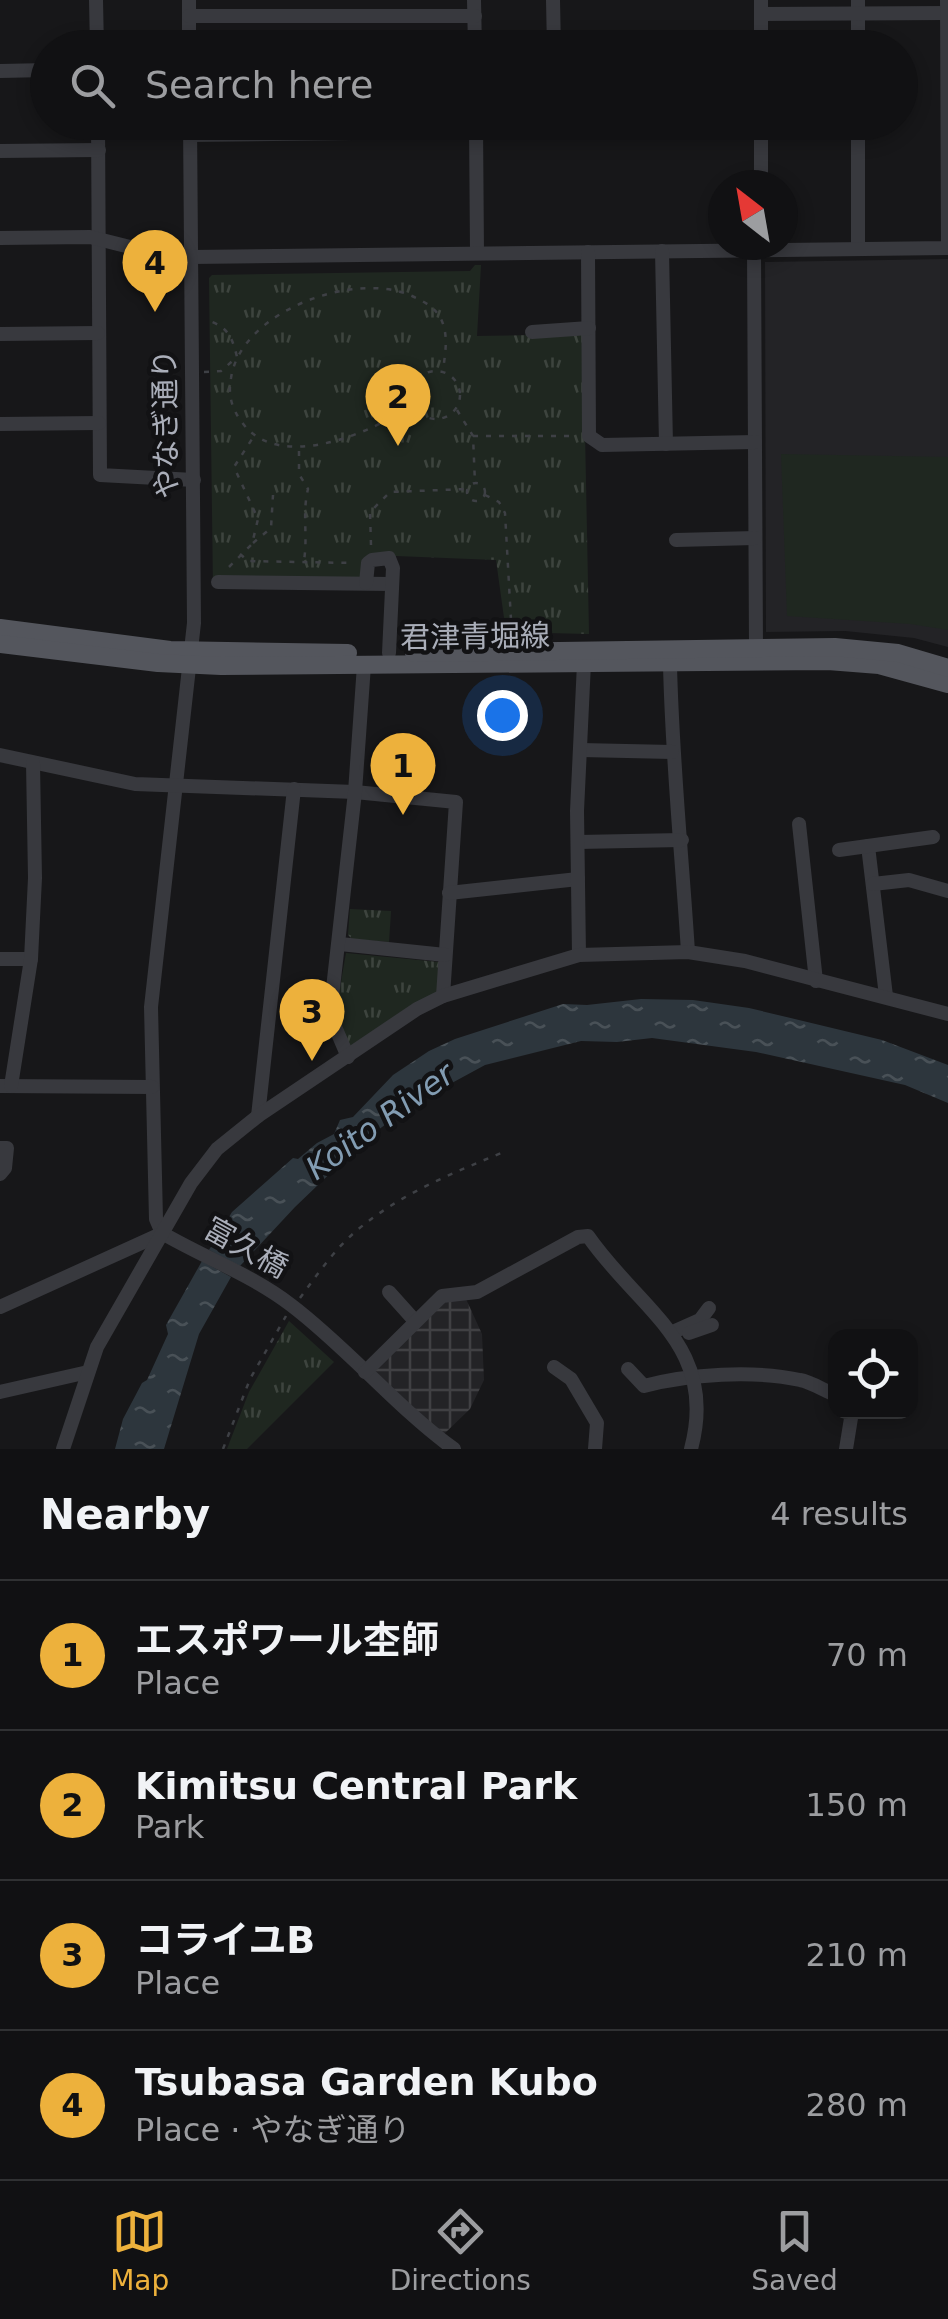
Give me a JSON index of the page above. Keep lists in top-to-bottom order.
{
  "streets": {
    "main road": ["君津青堀線"],
    "street": ["やなぎ通り", "富久橋"]
  },
  "crossings": [
    ["やなぎ通り", "君津青堀線"],
    ["やなぎ通り", "富久橋"]
  ],
  "water": ["Koito River"],
  "north": "top left",
  "page": {
    "search": "Search here",
    "pins": [
      "4",
      "2",
      "1",
      "3"
    ],
    "heading": ["Nearby", "4 results"],
    "list": [
      {
        "mark": "1",
        "name": "エスポワール杢師",
        "note": "Place",
        "value": "70 m"
      },
      {
        "mark": "2",
        "name": "Kimitsu Central Park",
        "note": "Park",
        "value": "150 m"
      },
      {
        "mark": "3",
        "name": "コライユB",
        "note": "Place",
        "value": "210 m"
      },
      {
        "mark": "4",
        "name": "Tsubasa Garden Kubo",
        "note": "Place · やなぎ通り",
        "value": "280 m"
      }
    ],
    "nav": ["Map", "Directions", "Saved"]
  }
}
